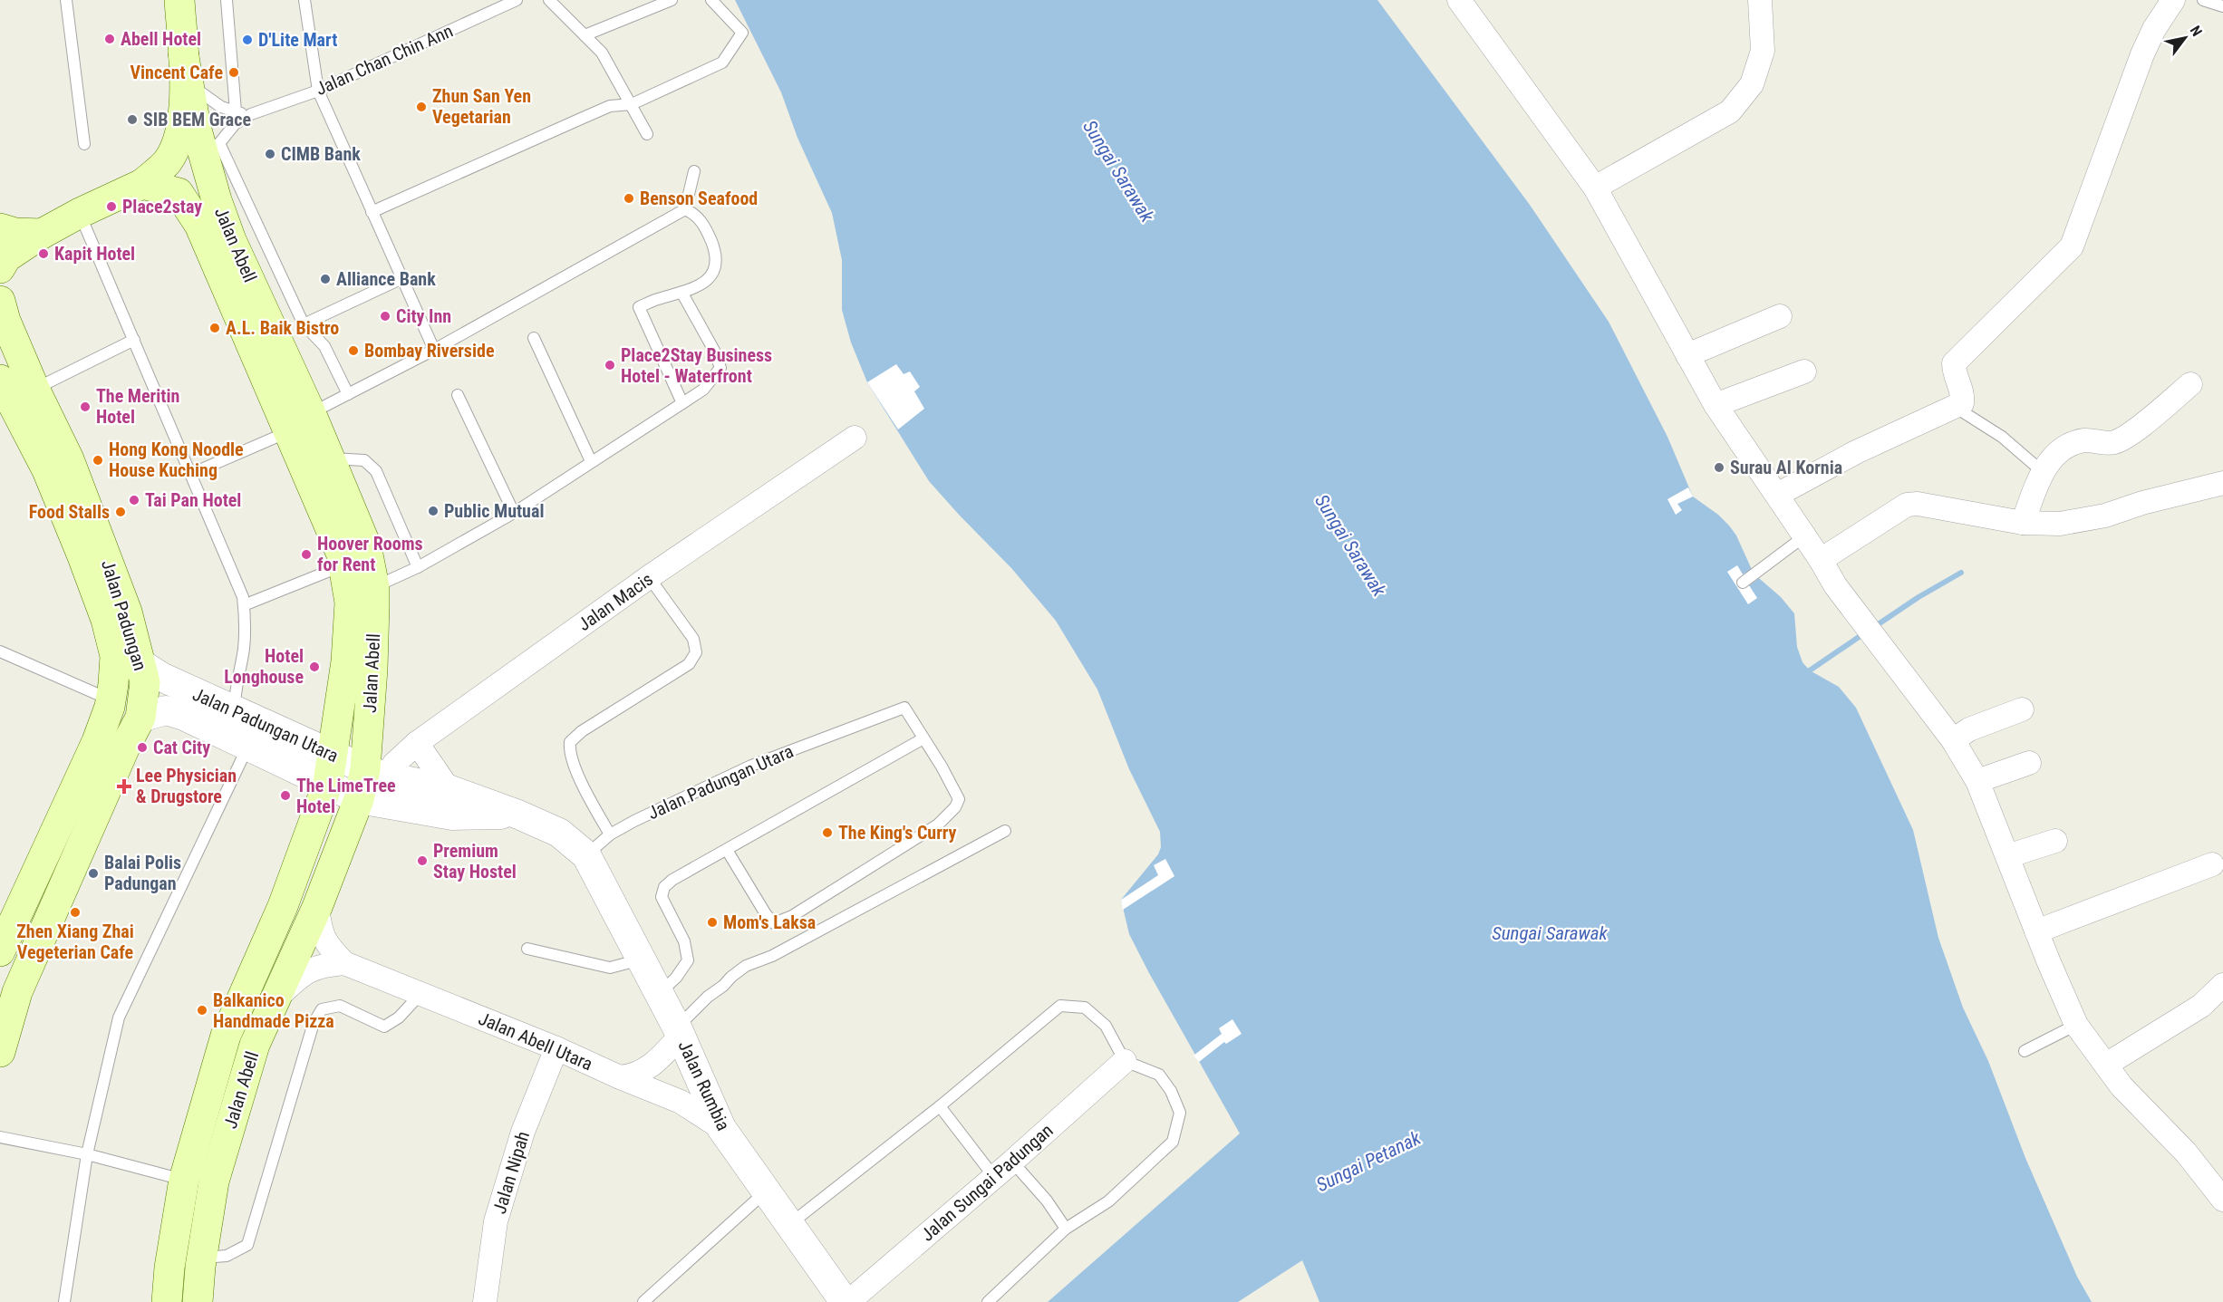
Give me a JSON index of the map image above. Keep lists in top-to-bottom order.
{
  "streets": {
    "main road": ["Jalan Abell", "Jalan Padungan"],
    "street": [
      "Jalan Macis",
      "Jalan Padungan Utara",
      "Jalan Abell Utara",
      "Jalan Rumbia",
      "Jalan Nipah",
      "Jalan Sungai Padungan"
    ],
    "lane": ["Jalan Chan Chin Ann"]
  },
  "crossings": [
    ["Jalan Chan Chin Ann", "Jalan Abell"],
    ["Jalan Abell", "Jalan Macis"],
    ["Jalan Abell", "Jalan Padungan Utara"],
    ["Jalan Macis", "Jalan Padungan Utara"],
    ["Jalan Padungan", "Jalan Padungan Utara"],
    ["Jalan Padungan Utara", "Jalan Rumbia"],
    ["Jalan Abell Utara", "Jalan Rumbia"],
    ["Jalan Abell Utara", "Jalan Nipah"],
    ["Jalan Rumbia", "Jalan Sungai Padungan"]
  ],
  "water": ["Sungai Sarawak", "Sungai Petanak"],
  "places": {
    "other": [
      "Abell Hotel",
      "D'Lite Mart",
      "Vincent Cafe",
      "Zhun San Yen Vegetarian",
      "SIB BEM Grace",
      "CIMB Bank",
      "Benson Seafood",
      "Place2stay",
      "Kapit Hotel",
      "Alliance Bank",
      "City Inn",
      "A.L. Baik Bistro",
      "Bombay Riverside",
      "Place2Stay Business Hotel - Waterfront",
      "The Meritin Hotel",
      "Hong Kong Noodle House Kuching",
      "Surau Al Kornia",
      "Tai Pan Hotel",
      "Public Mutual",
      "Food Stalls",
      "Hoover Rooms for Rent",
      "Hotel Longhouse",
      "Cat City",
      "The LimeTree Hotel",
      "The King's Curry",
      "Premium Stay Hostel",
      "Balai Polis Padungan",
      "Zhen Xiang Zhai Vegeterian Cafe",
      "Mom's Laksa",
      "Balkanico Handmade Pizza"
    ],
    "health": ["Lee Physician & Drugstore"]
  },
  "north": "top right"
}
